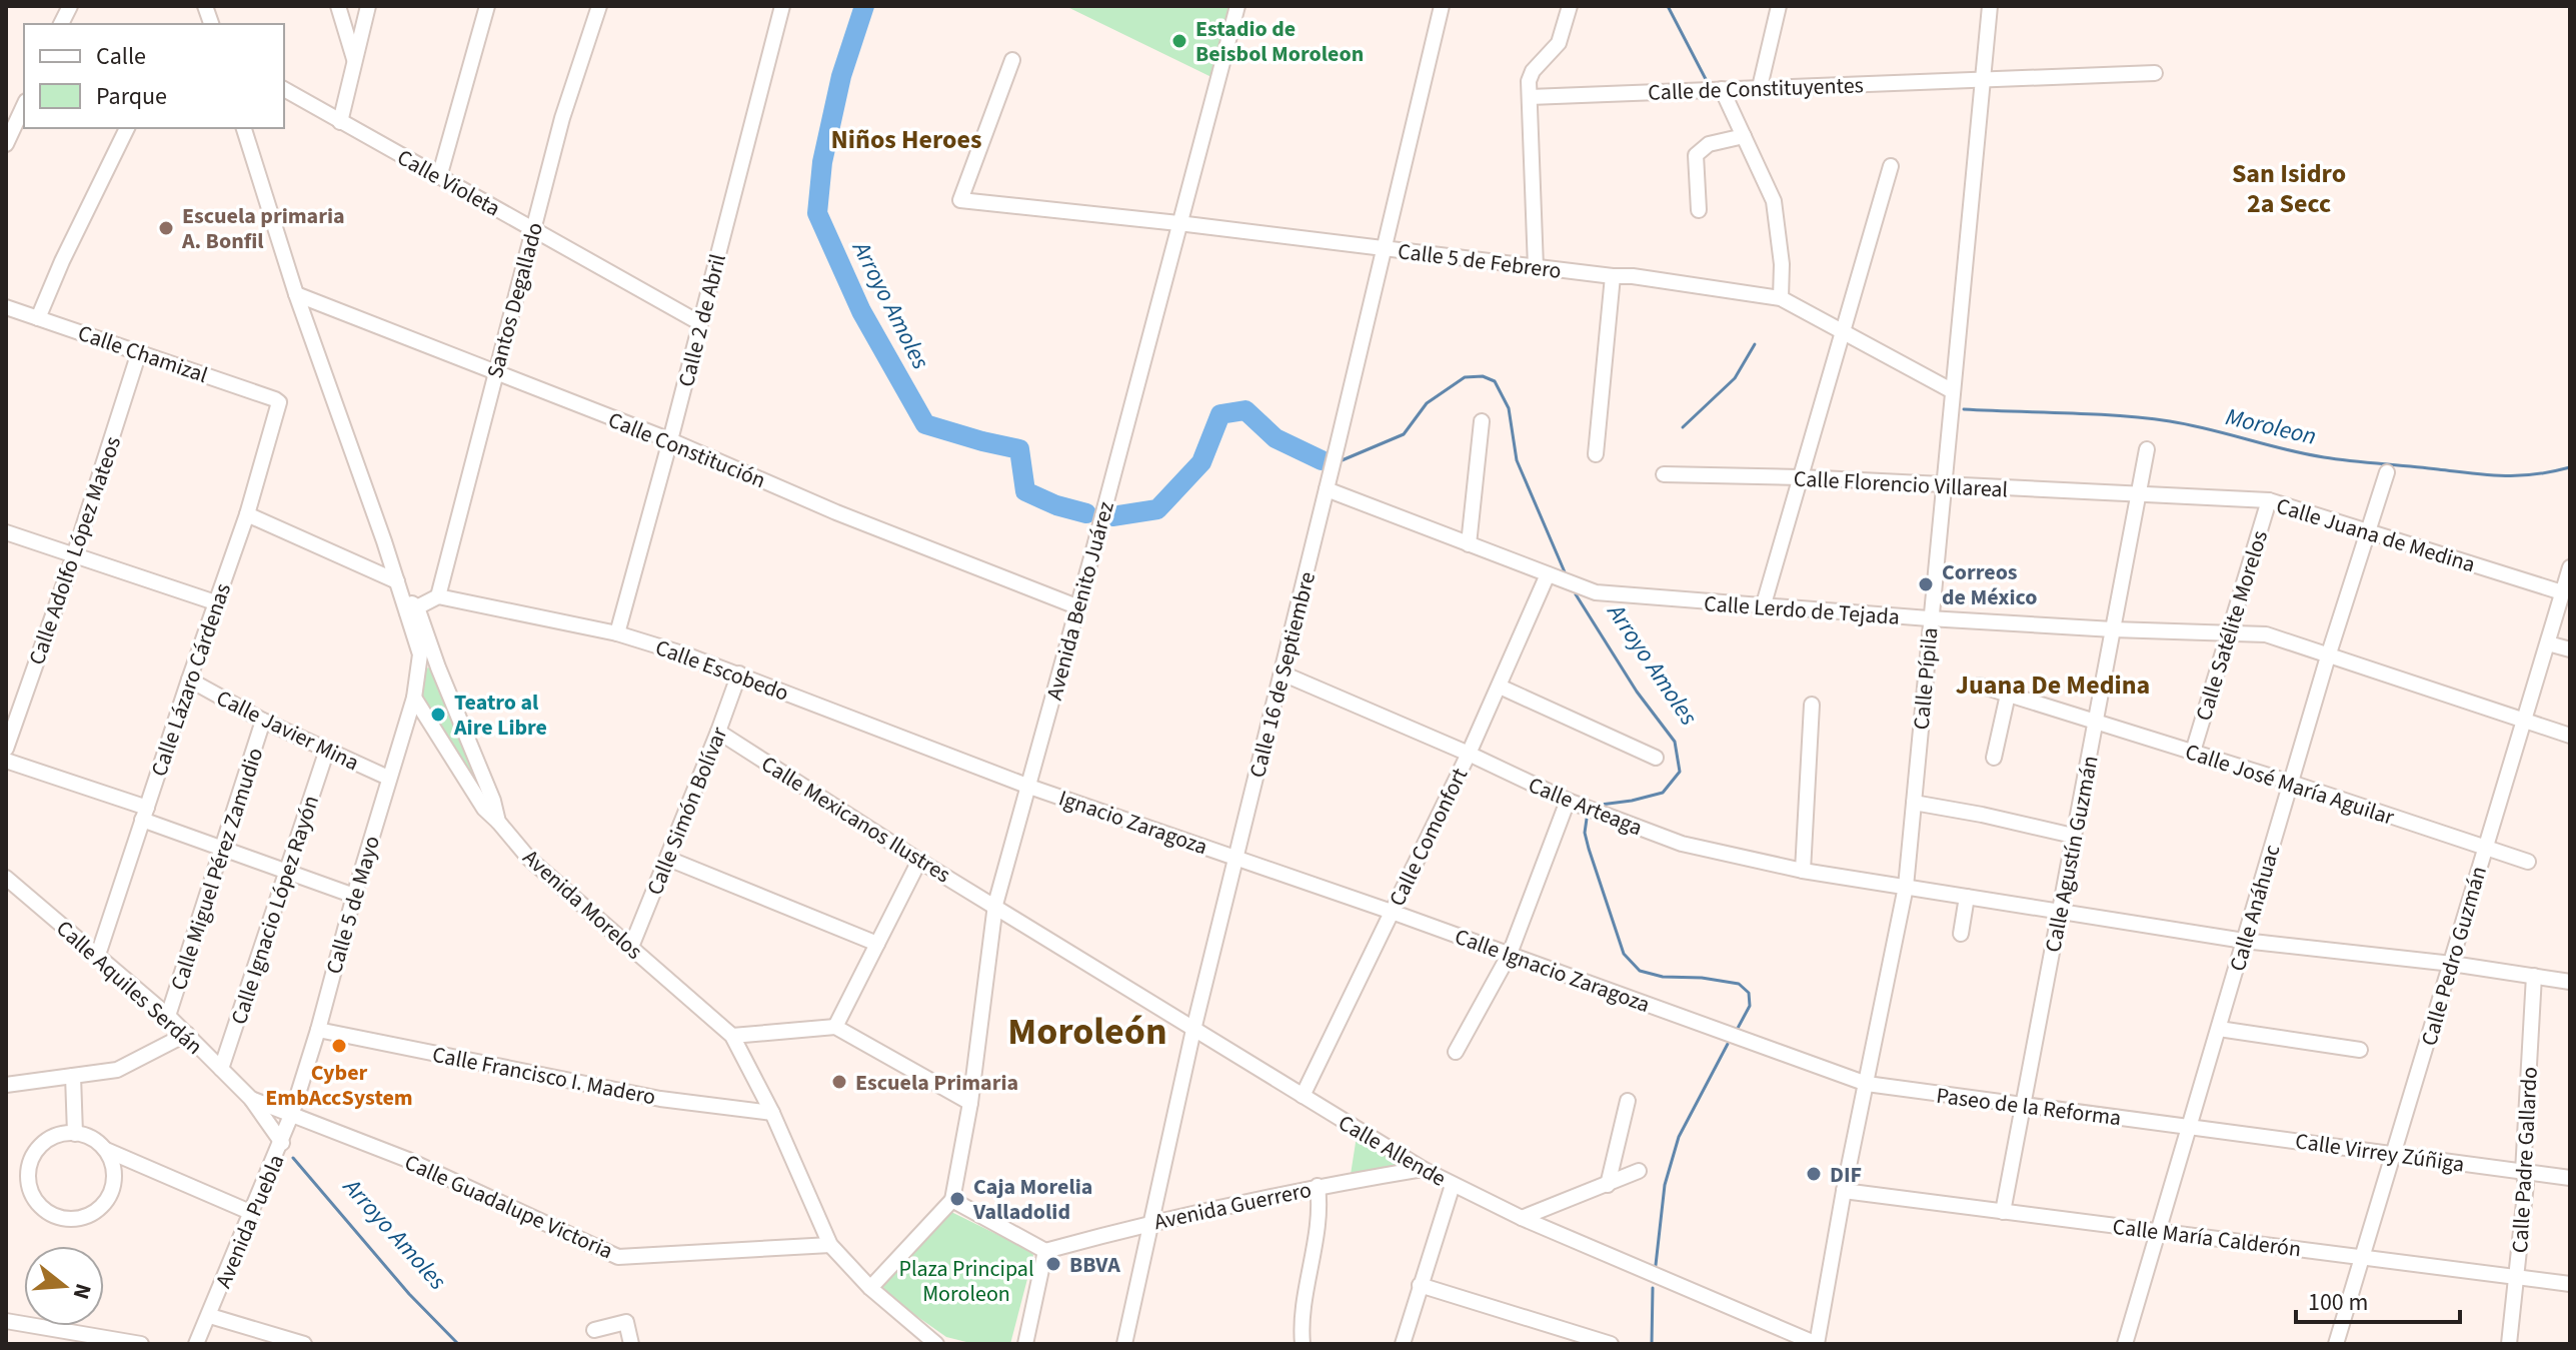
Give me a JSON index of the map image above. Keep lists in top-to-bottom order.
{
  "streets": {
    "street": [
      "Calle de Constituyentes",
      "Calle Violeta",
      "Calle 5 de Febrero",
      "Santos Degallado",
      "Calle 2 de Abril",
      "Calle Chamizal",
      "Calle Constitución",
      "Calle Florencio Villareal",
      "Calle Juana de Medina",
      "Calle Adolfo López Mateos",
      "Avenida Benito Juárez",
      "Calle Lerdo de Tejada",
      "Calle Satélite Morelos",
      "Calle Escobedo",
      "Calle 16 de Septiembre",
      "Calle Pípila",
      "Calle Lázaro Cárdenas",
      "Calle Javier Mina",
      "Calle José María Aguilar",
      "Calle Arteaga",
      "Calle Simón Bolívar",
      "Calle Mexicanos Ilustres",
      "Ignacio Zaragoza",
      "Calle Comonfort",
      "Calle Agustín Guzmán",
      "Calle Miguel Pérez Zamudio",
      "Avenida Morelos",
      "Calle 5 de Mayo",
      "Calle Anáhuac",
      "Calle Ignacio López Rayón",
      "Calle Pedro Guzmán",
      "Calle Ignacio Zaragoza",
      "Calle Aquiles Serdán",
      "Calle Francisco I. Madero",
      "Paseo de la Reforma",
      "Calle Allende",
      "Calle Virrey Zúñiga",
      "Calle Padre Gallardo",
      "Avenida Guerrero",
      "Calle Guadalupe Victoria",
      "Avenida Puebla",
      "Calle María Calderón"
    ]
  },
  "crossings": [
    ["Calle de Constituyentes", "Calle Pípila"],
    ["Calle Violeta", "Santos Degallado"],
    ["Calle Violeta", "Calle 2 de Abril"],
    ["Calle 5 de Febrero", "Avenida Benito Juárez"],
    ["Calle 5 de Febrero", "Calle 16 de Septiembre"],
    ["Calle 5 de Febrero", "Calle Pípila"],
    ["Santos Degallado", "Calle Constitución"],
    ["Santos Degallado", "Calle Escobedo"],
    ["Calle 2 de Abril", "Calle Constitución"],
    ["Calle 2 de Abril", "Calle Escobedo"],
    ["Calle Chamizal", "Calle Adolfo López Mateos"],
    ["Calle Chamizal", "Calle Lázaro Cárdenas"],
    ["Calle Constitución", "Avenida Benito Juárez"],
    ["Calle Florencio Villareal", "Calle Juana de Medina"],
    ["Calle Florencio Villareal", "Calle Pípila"],
    ["Calle Florencio Villareal", "Calle Agustín Guzmán"],
    ["Calle Juana de Medina", "Calle Satélite Morelos"],
    ["Calle Juana de Medina", "Calle Agustín Guzmán"],
    ["Calle Juana de Medina", "Calle Anáhuac"],
    ["Calle Juana de Medina", "Calle Pedro Guzmán"],
    ["Avenida Benito Juárez", "Calle Escobedo"],
    ["Avenida Benito Juárez", "Calle Mexicanos Ilustres"],
    ["Avenida Benito Juárez", "Ignacio Zaragoza"],
    ["Avenida Benito Juárez", "Calle Allende"],
    ["Calle Lerdo de Tejada", "Calle Satélite Morelos"],
    ["Calle Lerdo de Tejada", "Calle Pípila"],
    ["Calle Lerdo de Tejada", "Calle Comonfort"],
    ["Calle Lerdo de Tejada", "Calle Agustín Guzmán"],
    ["Calle Lerdo de Tejada", "Calle Anáhuac"],
    ["Calle Lerdo de Tejada", "Calle Pedro Guzmán"],
    ["Calle Satélite Morelos", "Calle José María Aguilar"],
    ["Calle Escobedo", "Calle Simón Bolívar"],
    ["Calle Escobedo", "Ignacio Zaragoza"],
    ["Calle 16 de Septiembre", "Calle Arteaga"],
    ["Calle 16 de Septiembre", "Ignacio Zaragoza"],
    ["Calle 16 de Septiembre", "Calle Ignacio Zaragoza"],
    ["Calle 16 de Septiembre", "Calle Allende"],
    ["Calle 16 de Septiembre", "Avenida Guerrero"],
    ["Calle Pípila", "Calle Arteaga"],
    ["Calle Pípila", "Calle Ignacio Zaragoza"],
    ["Calle Pípila", "Paseo de la Reforma"],
    ["Calle Pípila", "Calle Allende"],
    ["Calle Pípila", "Calle María Calderón"],
    ["Calle Lázaro Cárdenas", "Calle Javier Mina"],
    ["Calle Lázaro Cárdenas", "Calle Aquiles Serdán"],
    ["Calle Javier Mina", "Calle Miguel Pérez Zamudio"],
    ["Calle Javier Mina", "Calle 5 de Mayo"],
    ["Calle Javier Mina", "Calle Ignacio López Rayón"],
    ["Calle José María Aguilar", "Calle Agustín Guzmán"],
    ["Calle José María Aguilar", "Calle Anáhuac"],
    ["Calle José María Aguilar", "Calle Pedro Guzmán"],
    ["Calle Arteaga", "Calle Comonfort"],
    ["Calle Arteaga", "Calle Agustín Guzmán"],
    ["Calle Arteaga", "Calle Anáhuac"],
    ["Calle Arteaga", "Calle Pedro Guzmán"],
    ["Calle Arteaga", "Calle Padre Gallardo"],
    ["Calle Simón Bolívar", "Calle Mexicanos Ilustres"],
    ["Calle Simón Bolívar", "Avenida Morelos"],
    ["Calle Mexicanos Ilustres", "Calle Allende"],
    ["Ignacio Zaragoza", "Calle Ignacio Zaragoza"],
    ["Calle Comonfort", "Calle Ignacio Zaragoza"],
    ["Calle Comonfort", "Calle Allende"],
    ["Calle Agustín Guzmán", "Paseo de la Reforma"],
    ["Calle Agustín Guzmán", "Calle María Calderón"],
    ["Calle Miguel Pérez Zamudio", "Calle Aquiles Serdán"],
    ["Avenida Morelos", "Calle 5 de Mayo"],
    ["Avenida Morelos", "Calle Francisco I. Madero"],
    ["Avenida Morelos", "Calle Guadalupe Victoria"],
    ["Calle 5 de Mayo", "Calle Aquiles Serdán"],
    ["Calle 5 de Mayo", "Calle Francisco I. Madero"],
    ["Calle 5 de Mayo", "Calle Guadalupe Victoria"],
    ["Calle 5 de Mayo", "Avenida Puebla"],
    ["Calle Anáhuac", "Paseo de la Reforma"],
    ["Calle Anáhuac", "Calle Virrey Zúñiga"],
    ["Calle Anáhuac", "Calle María Calderón"],
    ["Calle Ignacio López Rayón", "Calle Aquiles Serdán"],
    ["Calle Pedro Guzmán", "Calle Virrey Zúñiga"],
    ["Calle Pedro Guzmán", "Calle María Calderón"],
    ["Calle Ignacio Zaragoza", "Paseo de la Reforma"],
    ["Calle Aquiles Serdán", "Calle Guadalupe Victoria"],
    ["Calle Aquiles Serdán", "Avenida Puebla"],
    ["Paseo de la Reforma", "Calle Virrey Zúñiga"],
    ["Calle Allende", "Avenida Guerrero"],
    ["Calle Virrey Zúñiga", "Calle Padre Gallardo"],
    ["Calle Padre Gallardo", "Calle María Calderón"],
    ["Calle Guadalupe Victoria", "Avenida Puebla"]
  ],
  "districts": [
    "Niños Heroes",
    "San Isidro 2a Secc",
    "Juana De Medina",
    "Moroleón"
  ],
  "water": ["Arroyo Amoles", "Moroleon"],
  "parks": ["Plaza Principal Moroleon"],
  "places": [
    "Estadio de Beisbol Moroleon",
    "Escuela primaria A. Bonfil",
    "Correos de México",
    "Teatro al Aire Libre",
    "Cyber EmbAccSystem",
    "Escuela Primaria",
    "DIF",
    "Caja Morelia Valladolid",
    "BBVA"
  ],
  "legend": ["Calle", "Parque"],
  "scale_bar": "100 m",
  "north": "right"
}
